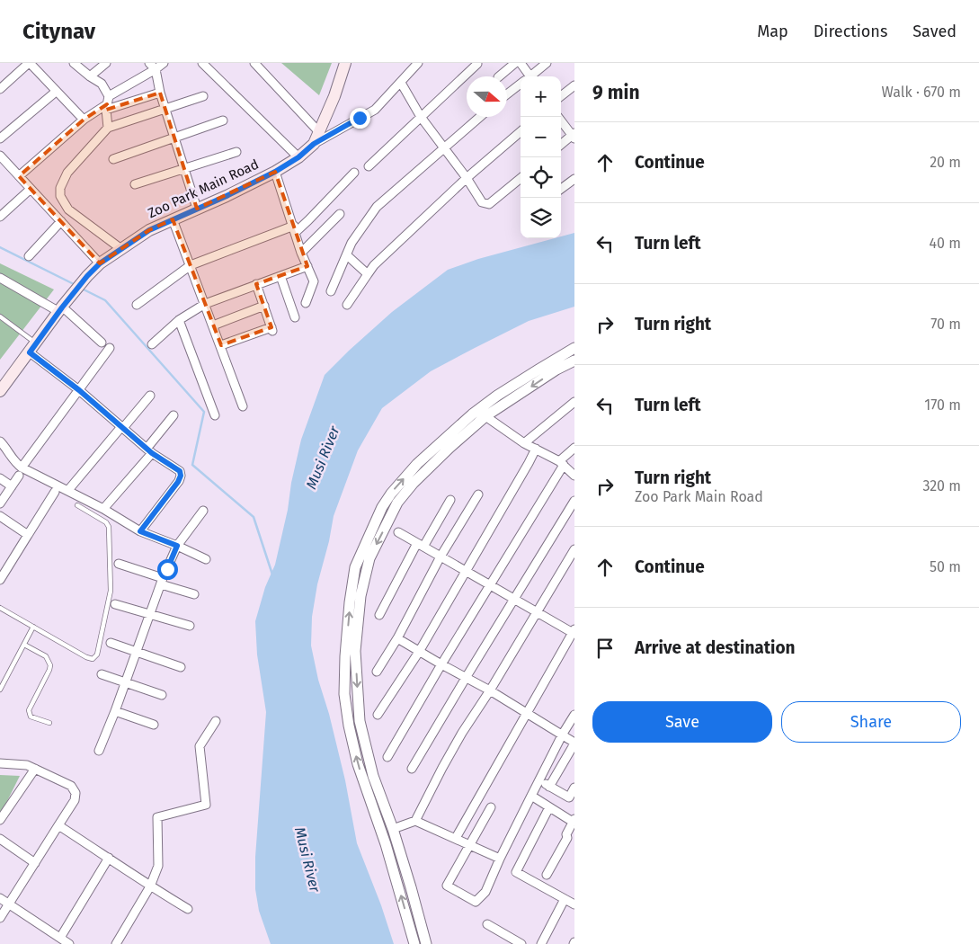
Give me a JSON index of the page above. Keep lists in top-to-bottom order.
{
  "streets": {
    "main road": ["Zoo Park Main Road"]
  },
  "water": ["Musi River"],
  "north": "right",
  "page": {
    "header": "Citynav",
    "nav": ["Map", "Directions", "Saved"],
    "heading": ["9 min", "Walk · 670 m"],
    "map_buttons": ["+", "−"],
    "list": [
      ["Continue", "20 m"],
      ["Turn left", "40 m"],
      ["Turn right", "70 m"],
      ["Turn left", "170 m"],
      ["Turn right", "Zoo Park Main Road", "320 m"],
      ["Continue", "50 m"],
      "Arrive at destination"
    ],
    "buttons": ["Save", "Share"]
  }
}
